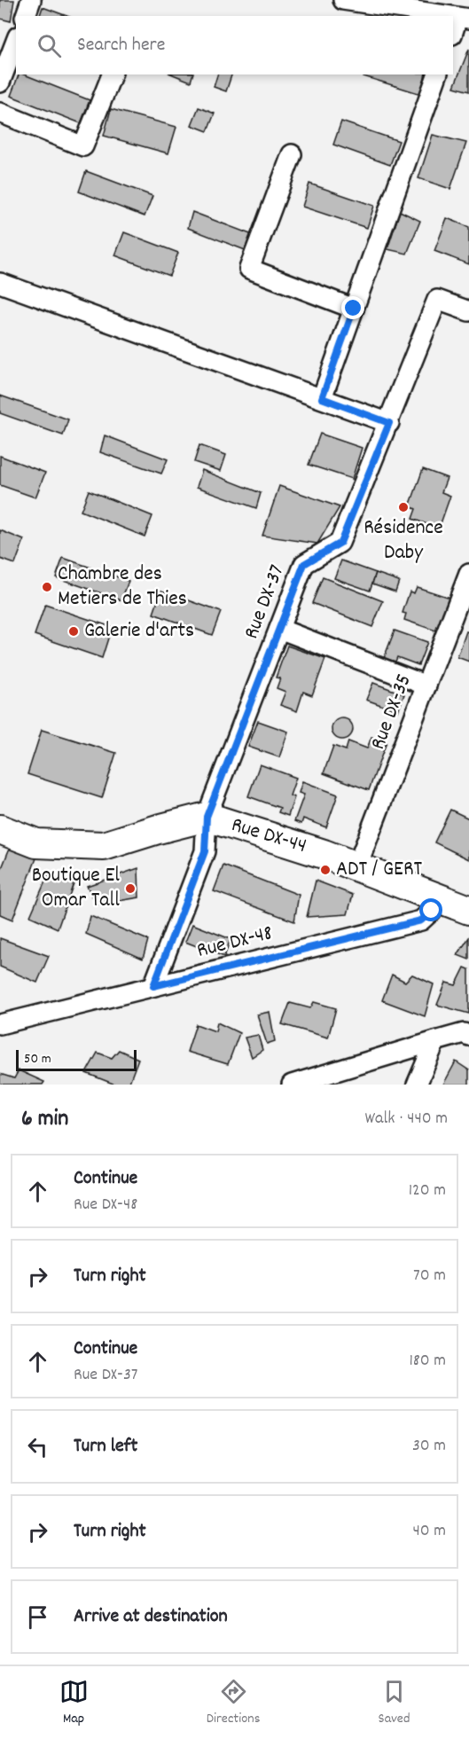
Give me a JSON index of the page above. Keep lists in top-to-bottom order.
{
  "streets": {
    "street": [
      "Rue DX-37",
      "Rue DX-35",
      "Rue DX-44",
      "Rue DX-48"
    ]
  },
  "crossings": [
    ["Rue DX-37", "Rue DX-44"],
    ["Rue DX-37", "Rue DX-48"],
    ["Rue DX-35", "Rue DX-44"],
    ["Rue DX-44", "Rue DX-48"]
  ],
  "places": [
    "Résidence Daby",
    "Chambre des Metiers de Thies",
    "Galerie d'arts",
    "ADT / GERT",
    "Boutique El Omar Tall"
  ],
  "scale_bar": "50 m",
  "page": {
    "search": "Search here",
    "scale": "50 m",
    "heading": ["6 min", "Walk · 440 m"],
    "list": [
      ["Continue", "Rue DX-48", "120 m"],
      ["Turn right", "70 m"],
      ["Continue", "Rue DX-37", "180 m"],
      ["Turn left", "30 m"],
      ["Turn right", "40 m"],
      "Arrive at destination"
    ],
    "nav": ["Map", "Directions", "Saved"]
  }
}
